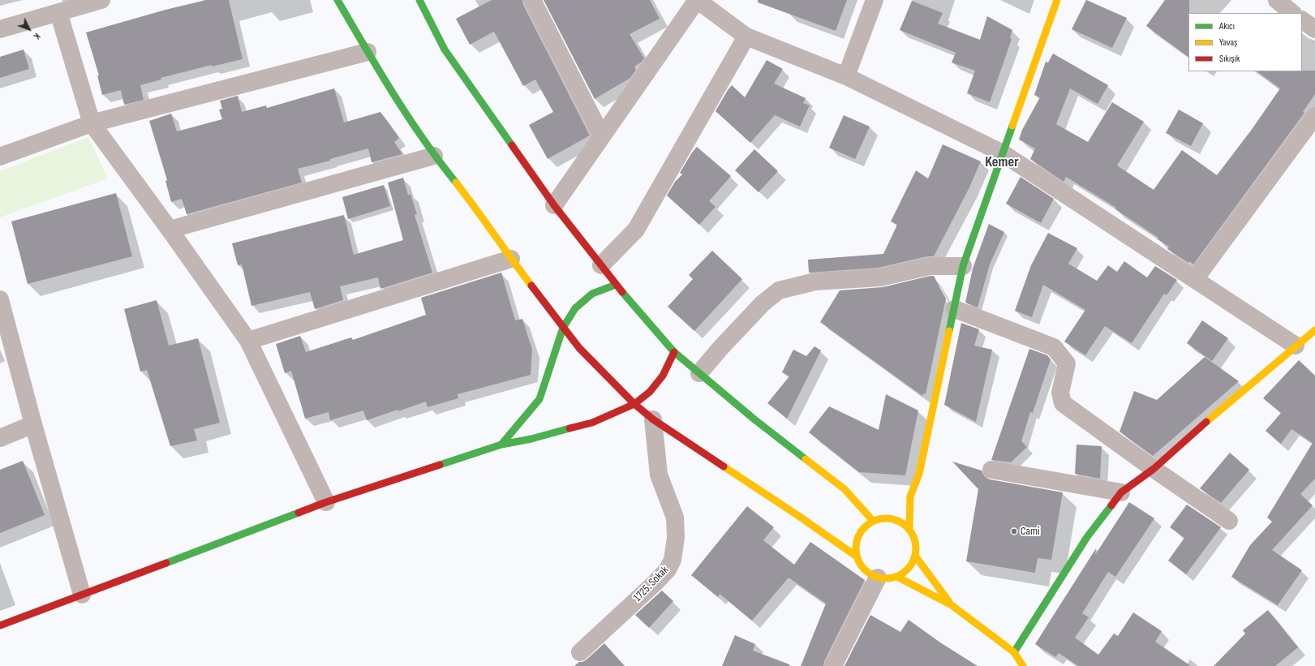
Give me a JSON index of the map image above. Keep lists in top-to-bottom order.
{
  "streets": {
    "street": ["1725. Sokak"]
  },
  "districts": ["Kemer"],
  "places": ["Cami"],
  "legend": ["Akıcı", "Yavaş", "Sıkışık"],
  "north": "bottom right"
}
